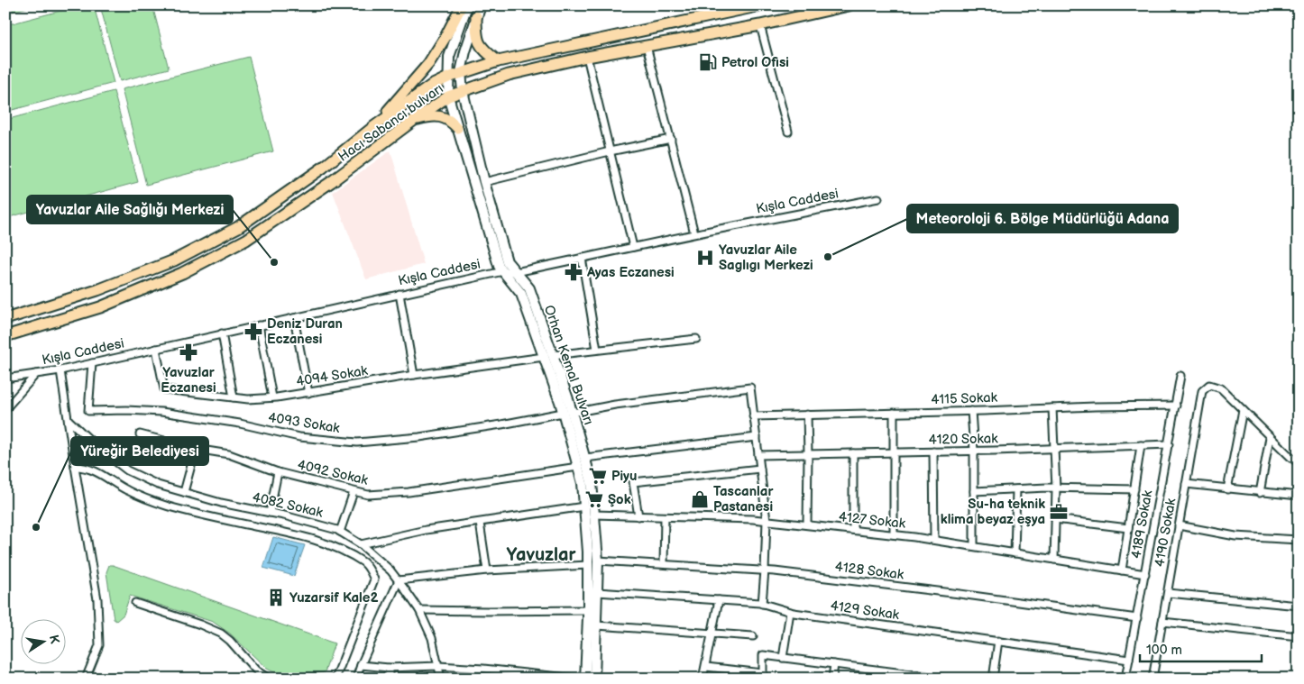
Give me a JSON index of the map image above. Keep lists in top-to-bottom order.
{
  "streets": {
    "main road": ["Hacı Sabancı bulvarı", "Orhan Kemal Bulvarı"],
    "street": [
      "Kışla Caddesi",
      "4094 Sokak",
      "4115 Sokak",
      "4093 Sokak",
      "4120 Sokak",
      "4092 Sokak",
      "4082 Sokak",
      "4127 Sokak",
      "4189 Sokak",
      "4190 Sokak",
      "4128 Sokak",
      "4129 Sokak"
    ]
  },
  "crossings": [
    ["Hacı Sabancı bulvarı", "Orhan Kemal Bulvarı"],
    ["Kışla Caddesi", "Orhan Kemal Bulvarı"],
    ["Kışla Caddesi", "4094 Sokak"],
    ["Kışla Caddesi", "4093 Sokak"],
    ["Orhan Kemal Bulvarı", "4094 Sokak"],
    ["Orhan Kemal Bulvarı", "4093 Sokak"],
    ["Orhan Kemal Bulvarı", "4092 Sokak"],
    ["Orhan Kemal Bulvarı", "4127 Sokak"],
    ["Orhan Kemal Bulvarı", "4128 Sokak"],
    ["Orhan Kemal Bulvarı", "4129 Sokak"],
    ["4115 Sokak", "4189 Sokak"],
    ["4120 Sokak", "4189 Sokak"],
    ["4127 Sokak", "4189 Sokak"],
    ["4189 Sokak", "4128 Sokak"],
    ["4189 Sokak", "4129 Sokak"]
  ],
  "districts": ["Yavuzlar"],
  "places": {
    "fuel station": ["Petrol Ofisi"],
    "other": ["Meteoroloji 6. Bölge Müdürlüğü Adana", "Yavuzlar Aile Sağlığı Merkezi", "Yüreğir Belediyesi"],
    "hospital": ["Yavuzlar Aile Saglıgı Merkezi"],
    "pharmacy": ["Ayas Eczanesi", "Deniz Duran Eczanesi", "Yavuzlar Eczanesi"],
    "supermarket": ["Piyu", "Şok"],
    "shop": ["Tascanlar Pastanesi"],
    "office": ["Su-ha teknik klima beyaz eşya"],
    "building": ["Yuzarsif Kale2"]
  },
  "scale_bar": "100 m",
  "north": "right"
}
